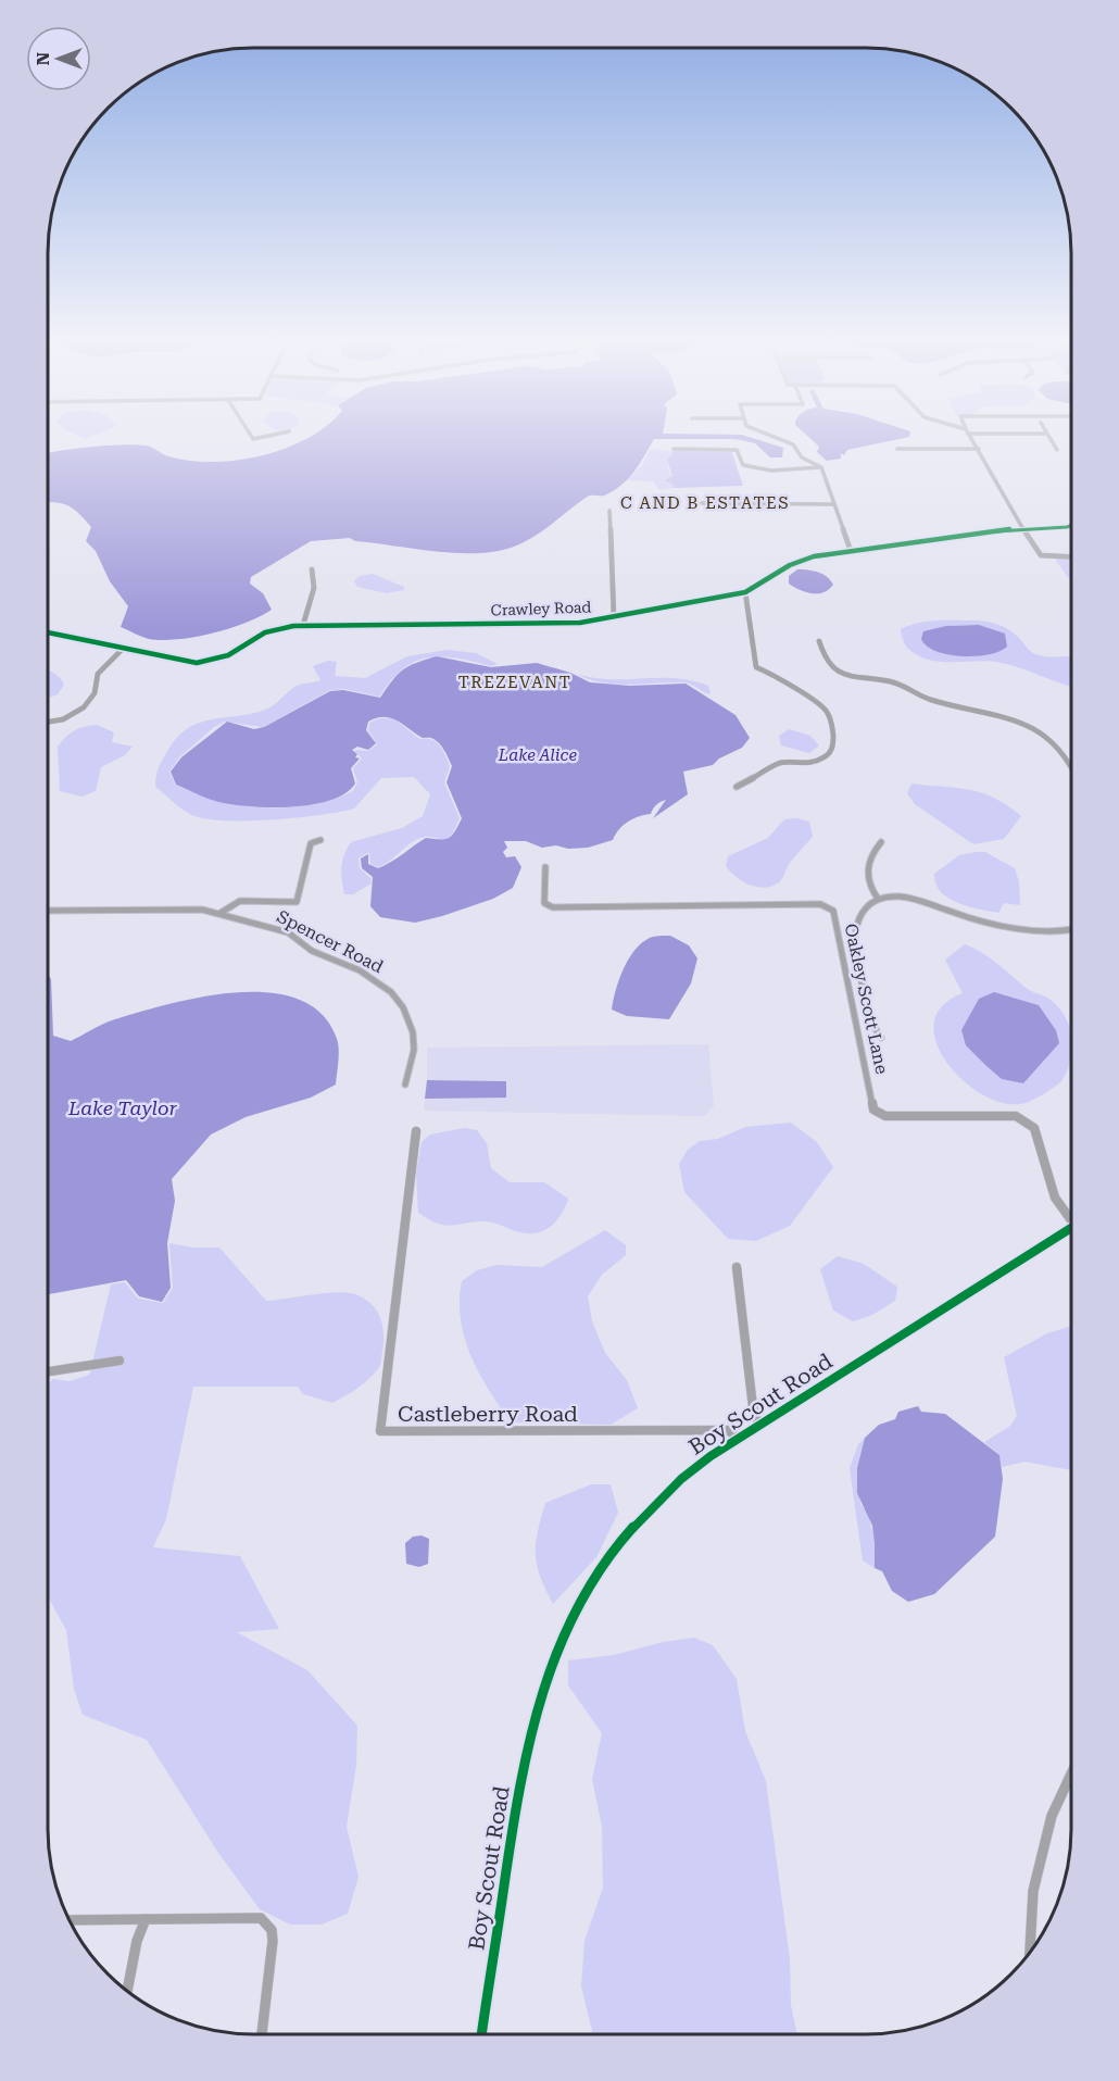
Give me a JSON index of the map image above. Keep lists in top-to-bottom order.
{
  "streets": {
    "street": [
      "Crawley Road",
      "Spencer Road",
      "Oakley Scott Lane",
      "Boy Scout Road",
      "Castleberry Road"
    ]
  },
  "crossings": [
    ["Boy Scout Road", "Castleberry Road"]
  ],
  "districts": ["C AND B ESTATES", "TREZEVANT"],
  "water": ["Lake Alice", "Lake Taylor"],
  "north": "left"
}
